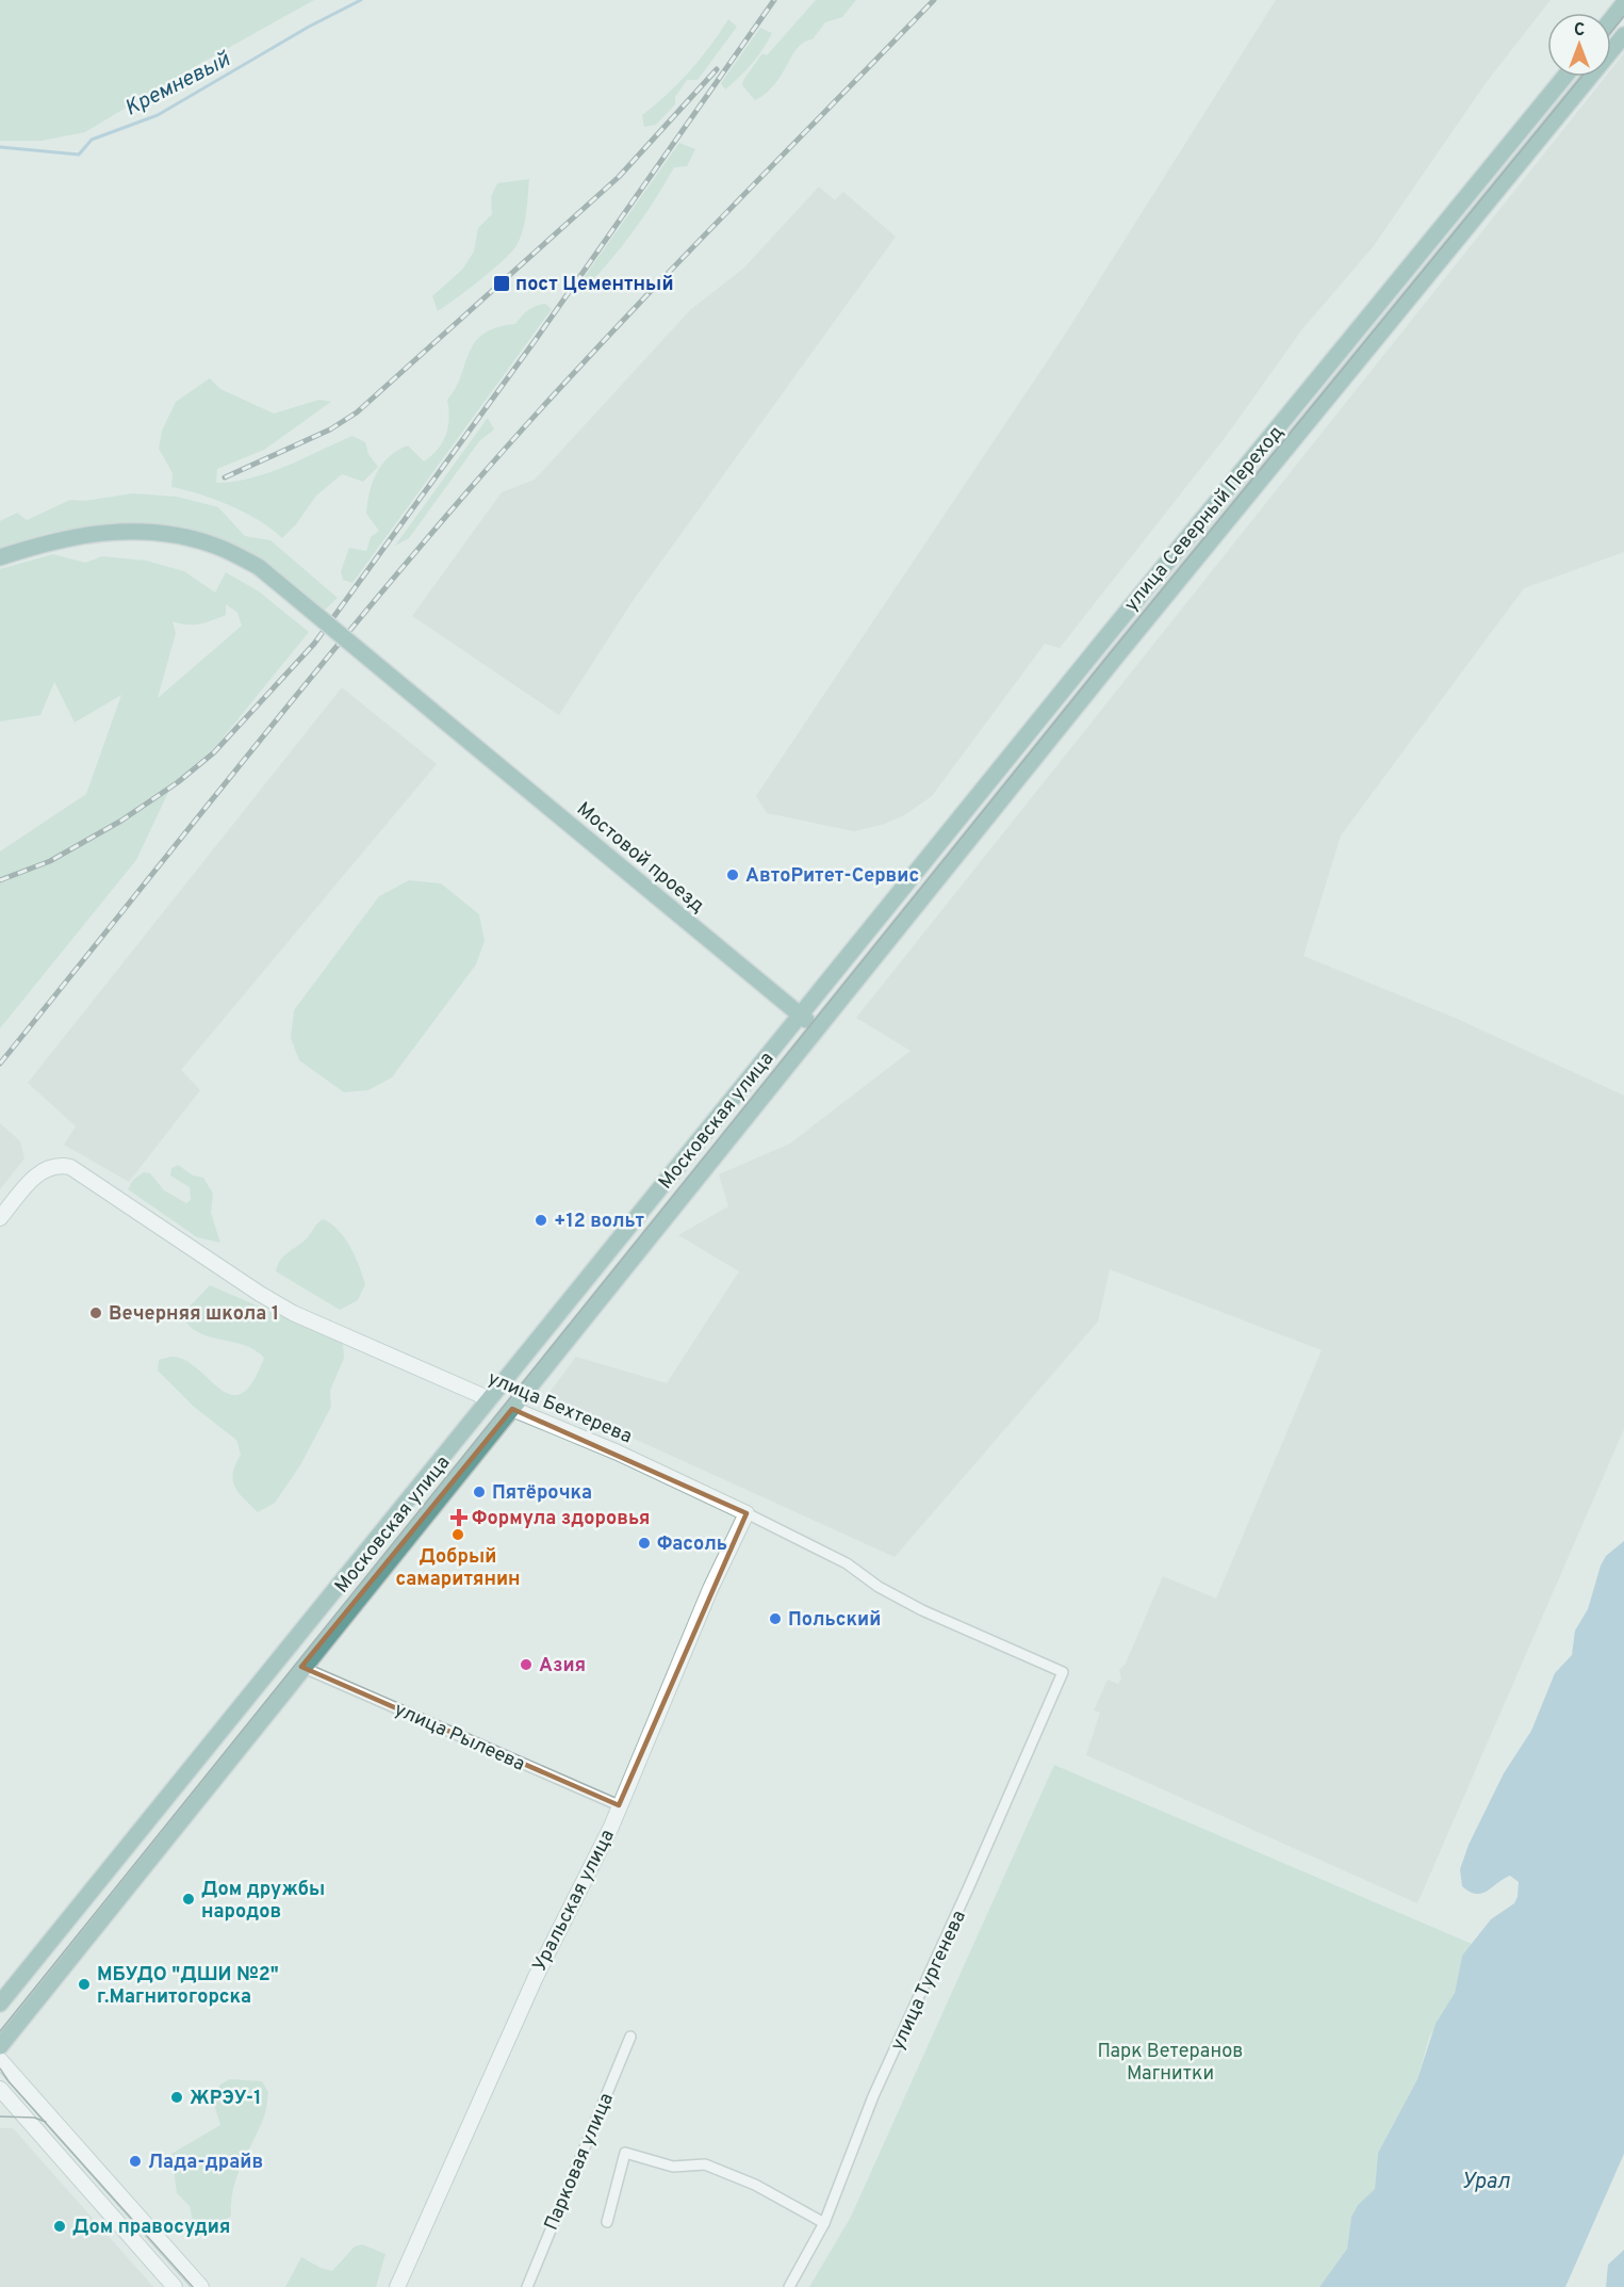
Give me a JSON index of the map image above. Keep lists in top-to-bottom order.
{
  "streets": {
    "main road": [
      "улица Северный Переход",
      "Мостовой проезд",
      "Московская улица",
      "улица Бехтерева"
    ],
    "street": [
      "улица Рылеева",
      "Уральская улица",
      "улица Тургенева",
      "Парковая улица"
    ]
  },
  "crossings": [
    ["улица Северный Переход", "Мостовой проезд"],
    ["улица Северный Переход", "Московская улица"],
    ["Мостовой проезд", "Московская улица"],
    ["Московская улица", "улица Бехтерева"],
    ["Московская улица", "улица Рылеева"],
    ["улица Бехтерева", "Уральская улица"],
    ["улица Бехтерева", "улица Тургенева"],
    ["улица Рылеева", "Уральская улица"]
  ],
  "water": ["Кремневый", "Урал"],
  "parks": ["Парк Ветеранов Магнитки"],
  "places": {
    "transit": ["пост Цементный"],
    "other": [
      "АвтоРитет-Сервис",
      "+12 вольт",
      "Вечерняя школа 1",
      "Пятёрочка",
      "Добрый самаритянин",
      "Фасоль",
      "Польский",
      "Азия",
      "Дом дружбы народов",
      "МБУДО \"ДШИ №2\" г.Магнитогорска",
      "ЖРЭУ-1",
      "Лада-драйв",
      "Дом правосудия"
    ],
    "health": ["Формула здоровья"]
  },
  "north": "top"
}
